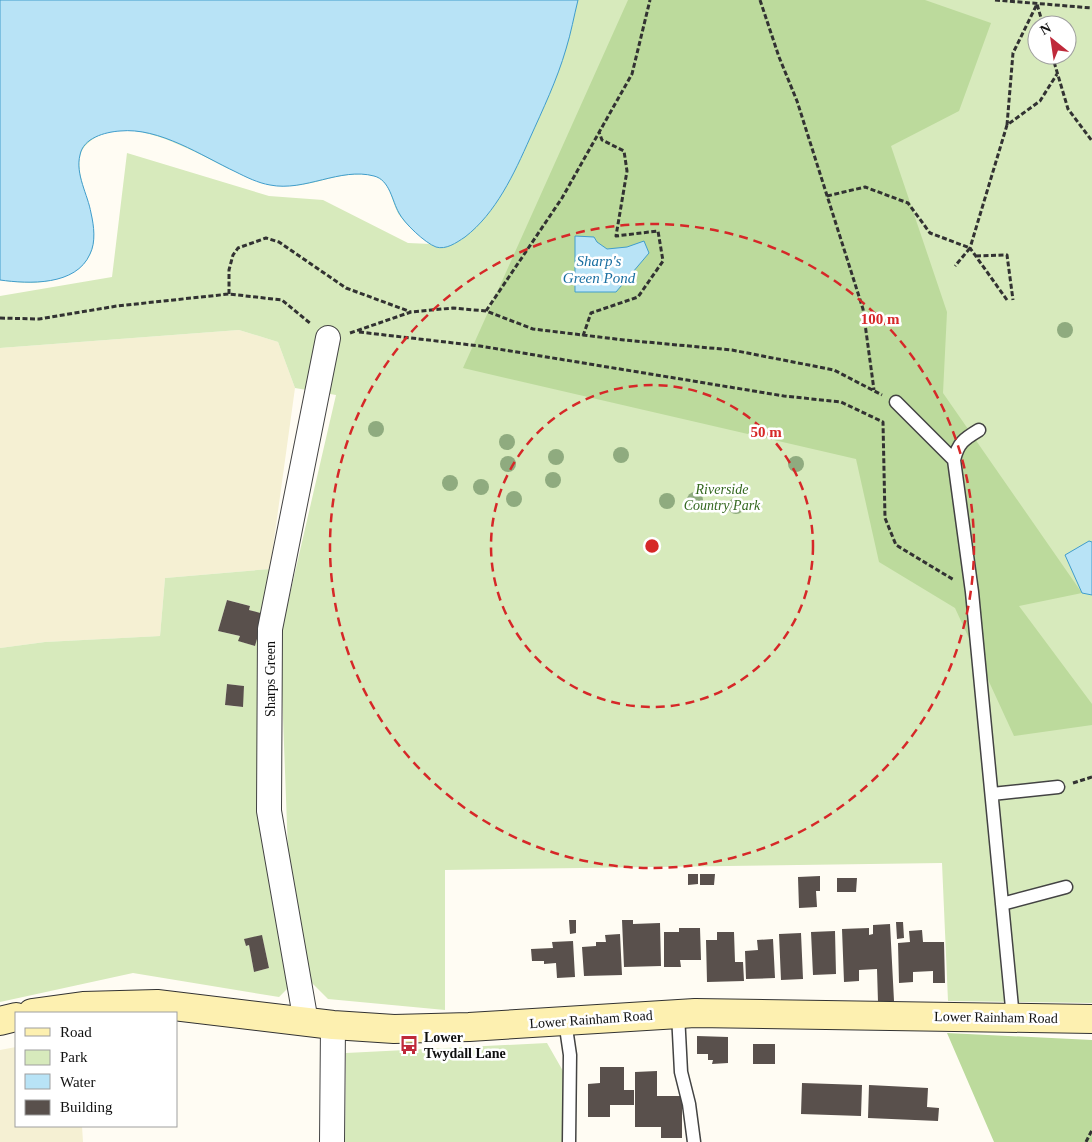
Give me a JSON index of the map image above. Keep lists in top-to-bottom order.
{
  "streets": {
    "main road": ["Lower Rainham Road"],
    "street": ["Sharps Green"]
  },
  "crossings": [
    ["Sharps Green", "Lower Rainham Road"]
  ],
  "water": ["Sharp's Green Pond"],
  "parks": ["Riverside Country Park"],
  "places": {
    "bus stop": ["Lower Twydall Lane"]
  },
  "legend": [
    "Road",
    "Park",
    "Water",
    "Building"
  ],
  "north": "top left",
  "rings": ["100 m", "50 m"]
}
